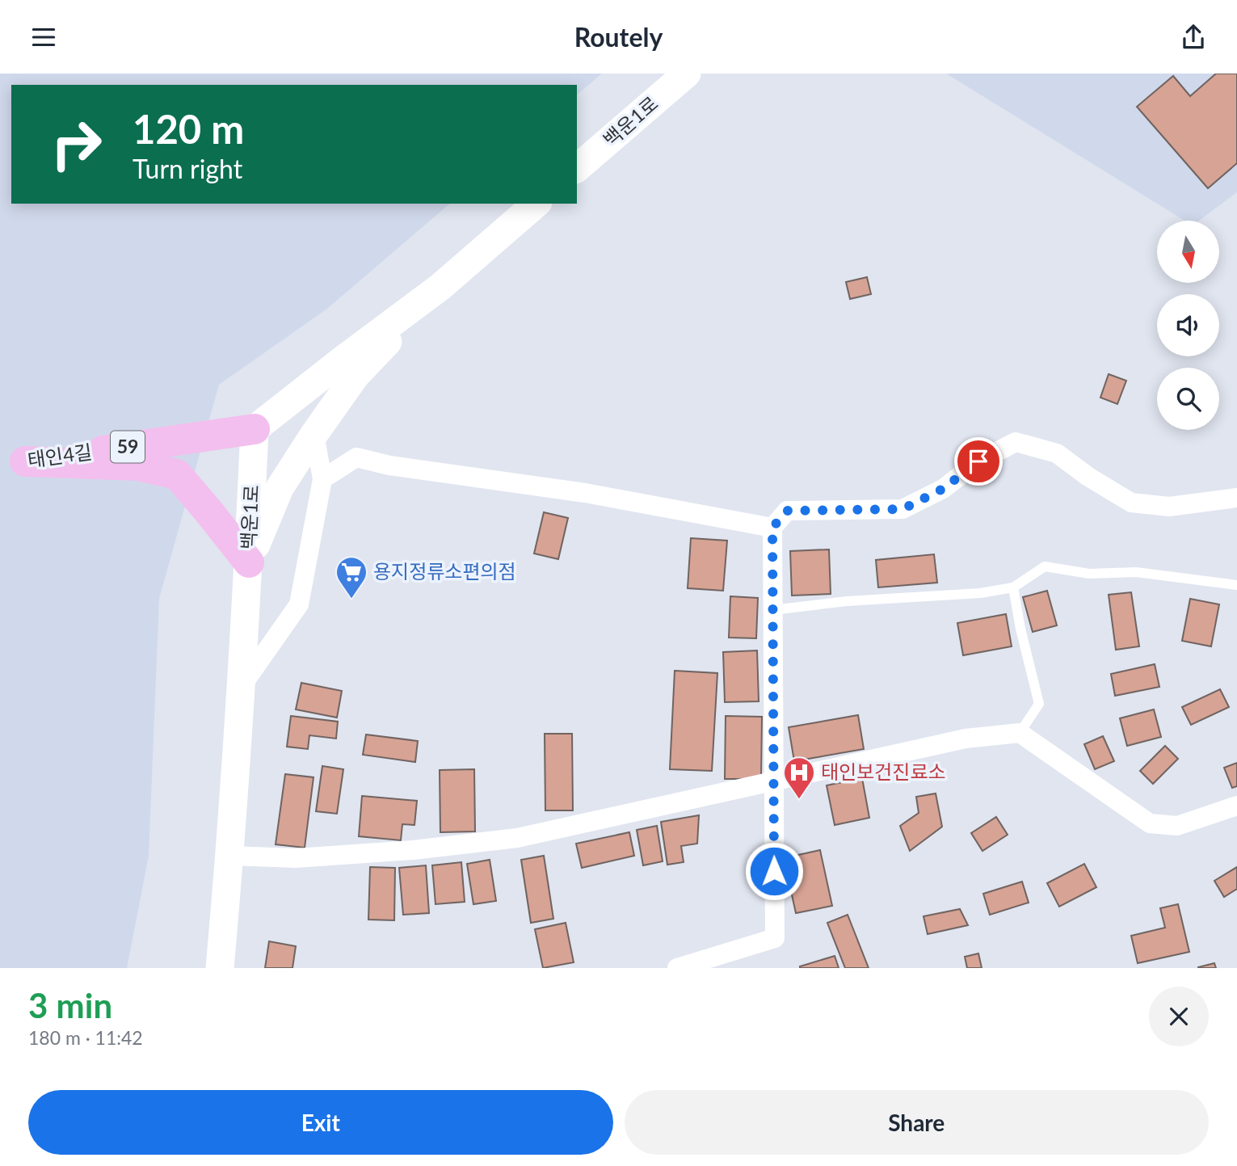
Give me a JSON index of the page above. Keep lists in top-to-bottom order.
{
  "streets": {
    "main road": ["백운1로", "59", "태인4길"]
  },
  "crossings": [
    ["백운1로", "태인4길"]
  ],
  "places": {
    "supermarket": ["용지정류소편의점"],
    "hospital": ["태인보건진료소"]
  },
  "north": "bottom",
  "page": {
    "header": "Routely",
    "turn": ["120 m", "Turn right"],
    "heading": ["3 min", "180 m · 11:42"],
    "buttons": ["Exit", "Share"]
  }
}
